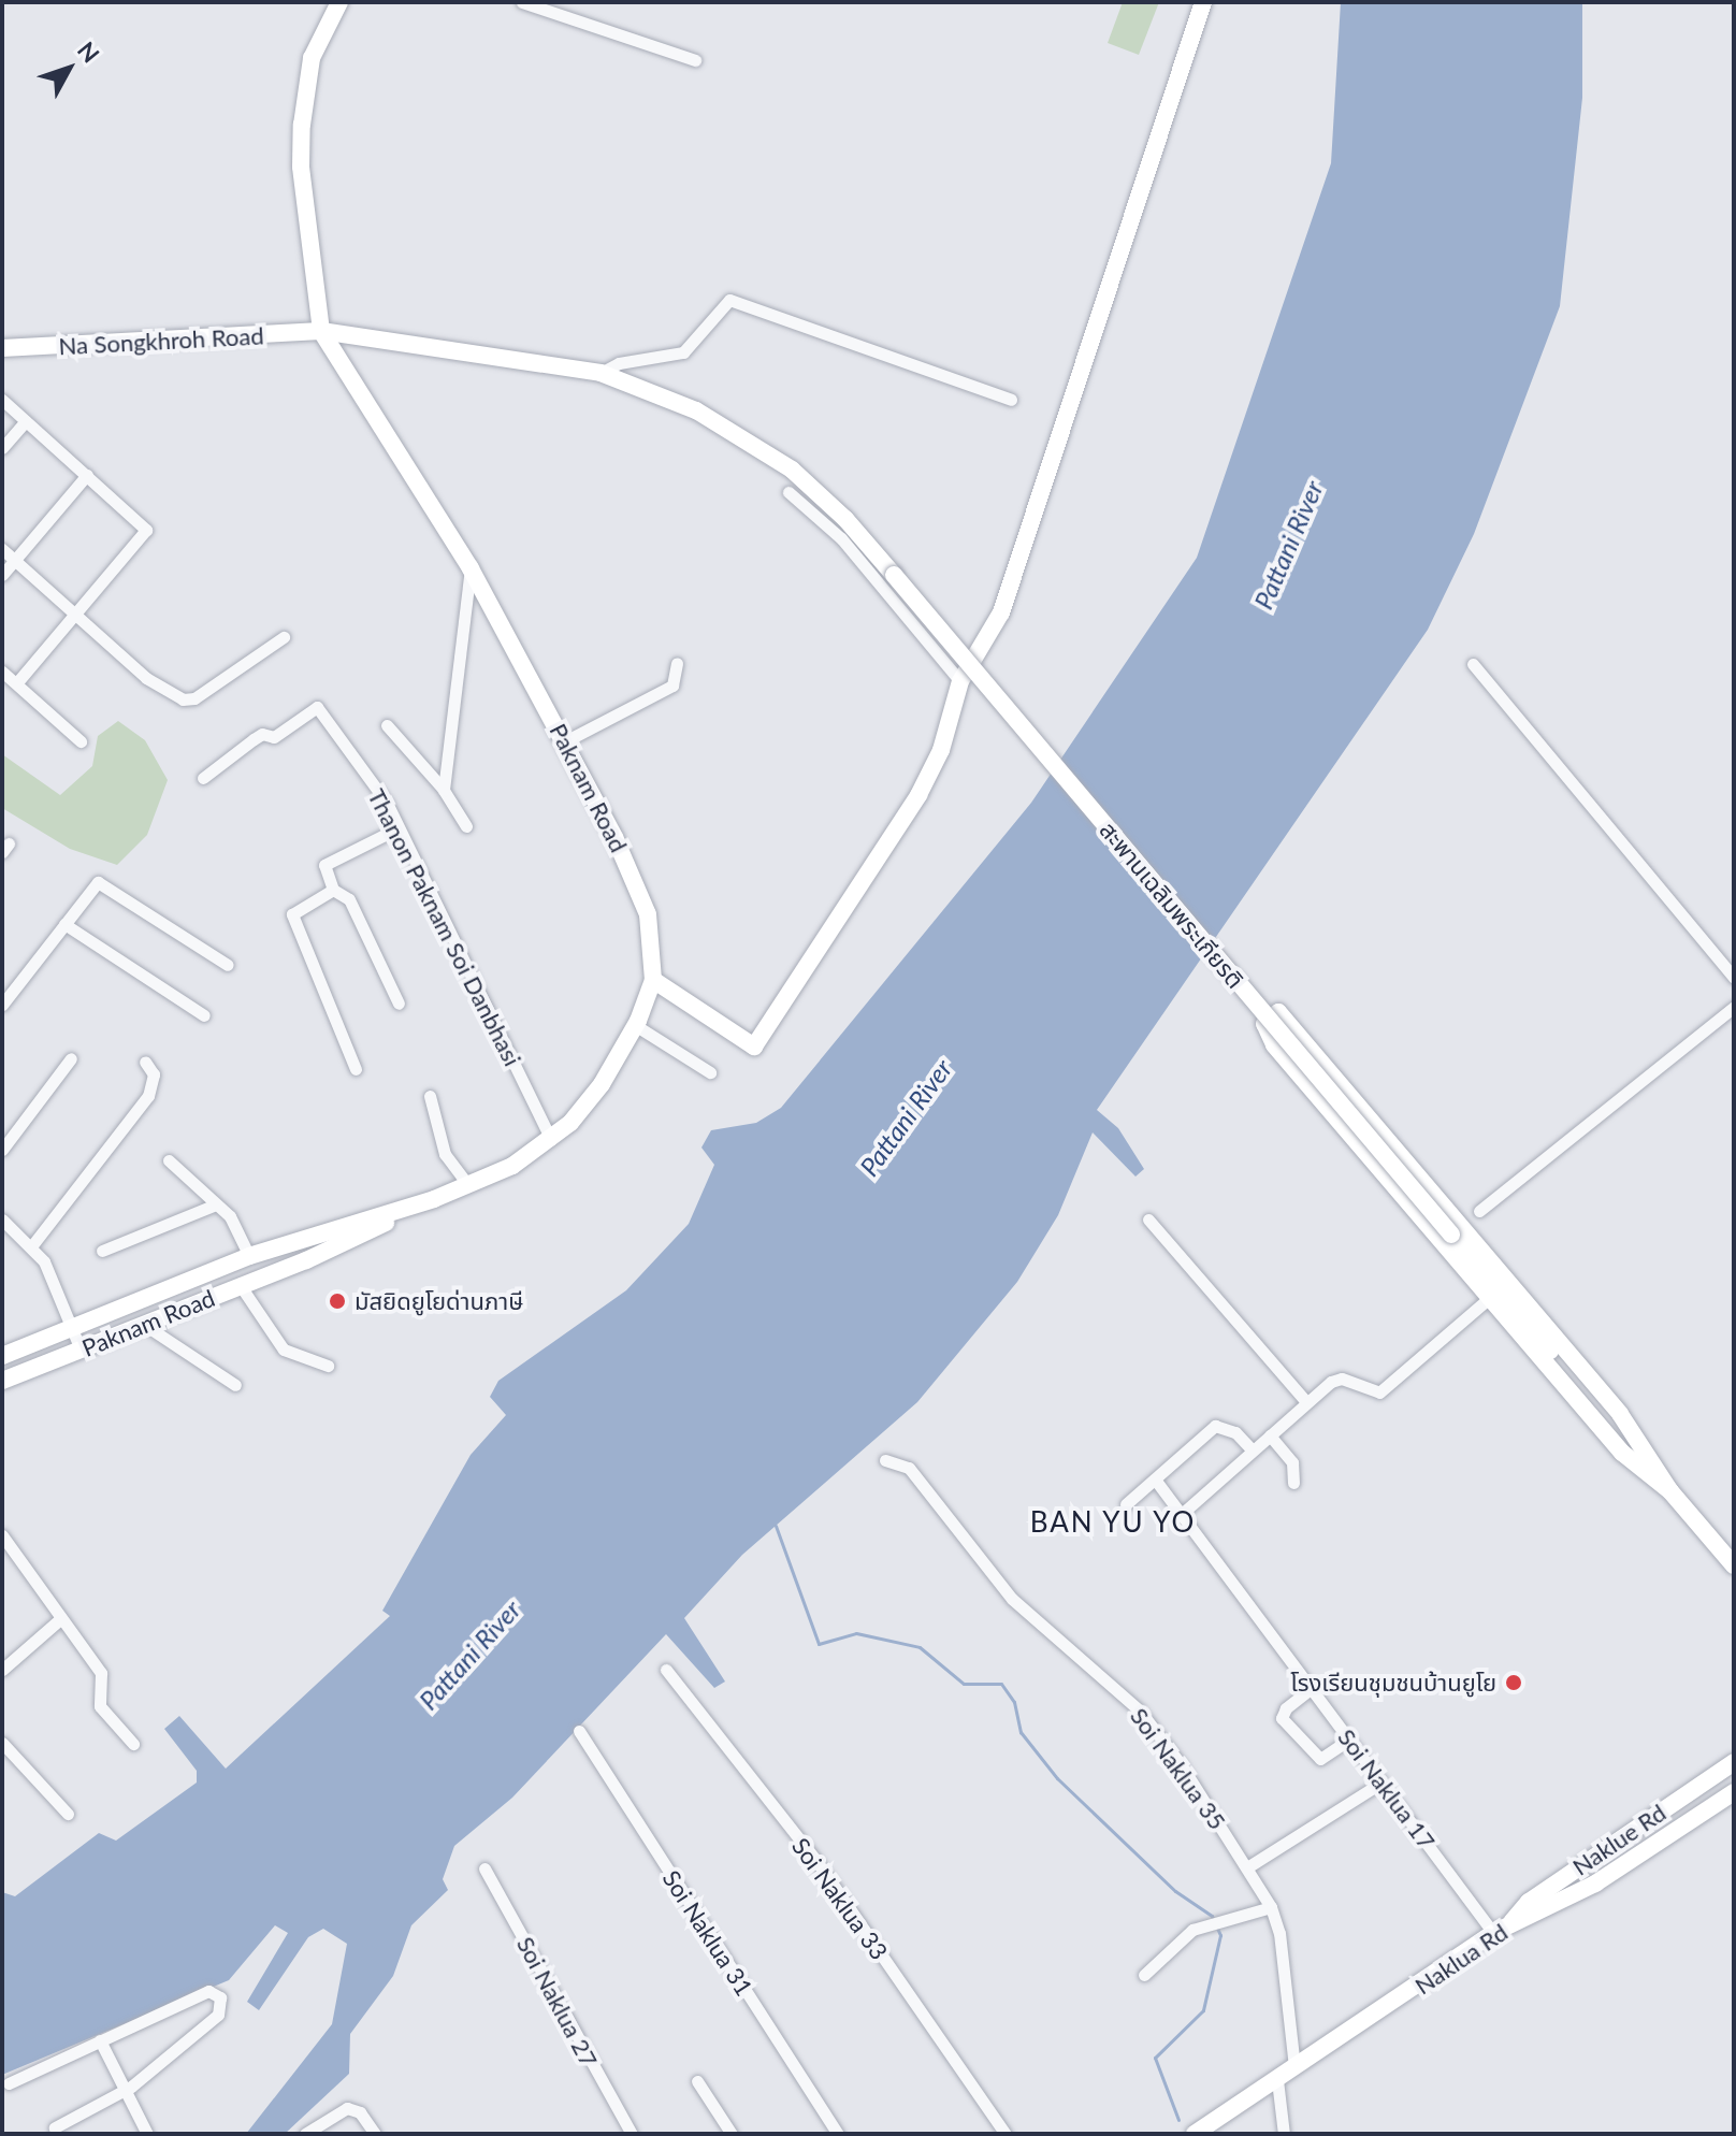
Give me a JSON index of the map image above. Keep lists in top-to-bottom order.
{
  "streets": {
    "main road": [
      "Na Songkhroh Road",
      "Paknam Road",
      "สะพานเฉลิมพระเกียรติ",
      "Naklue Rd",
      "Naklua Rd"
    ],
    "street": [
      "Thanon Paknam Soi Danbhasi",
      "Soi Naklua 35",
      "Soi Naklua 17",
      "Soi Naklua 33",
      "Soi Naklua 31",
      "Soi Naklua 27"
    ]
  },
  "crossings": [
    ["Na Songkhroh Road", "Paknam Road"],
    ["Na Songkhroh Road", "สะพานเฉลิมพระเกียรติ"],
    ["Paknam Road", "Thanon Paknam Soi Danbhasi"],
    ["Soi Naklua 35", "Naklua Rd"],
    ["Soi Naklua 17", "Naklua Rd"],
    ["Naklue Rd", "Naklua Rd"]
  ],
  "districts": ["BAN YU YO"],
  "water": ["Pattani River"],
  "places": ["มัสยิดยูโยด่านภาษี", "โรงเรียนชุมชนบ้านยูโย"],
  "north": "top right"
}
